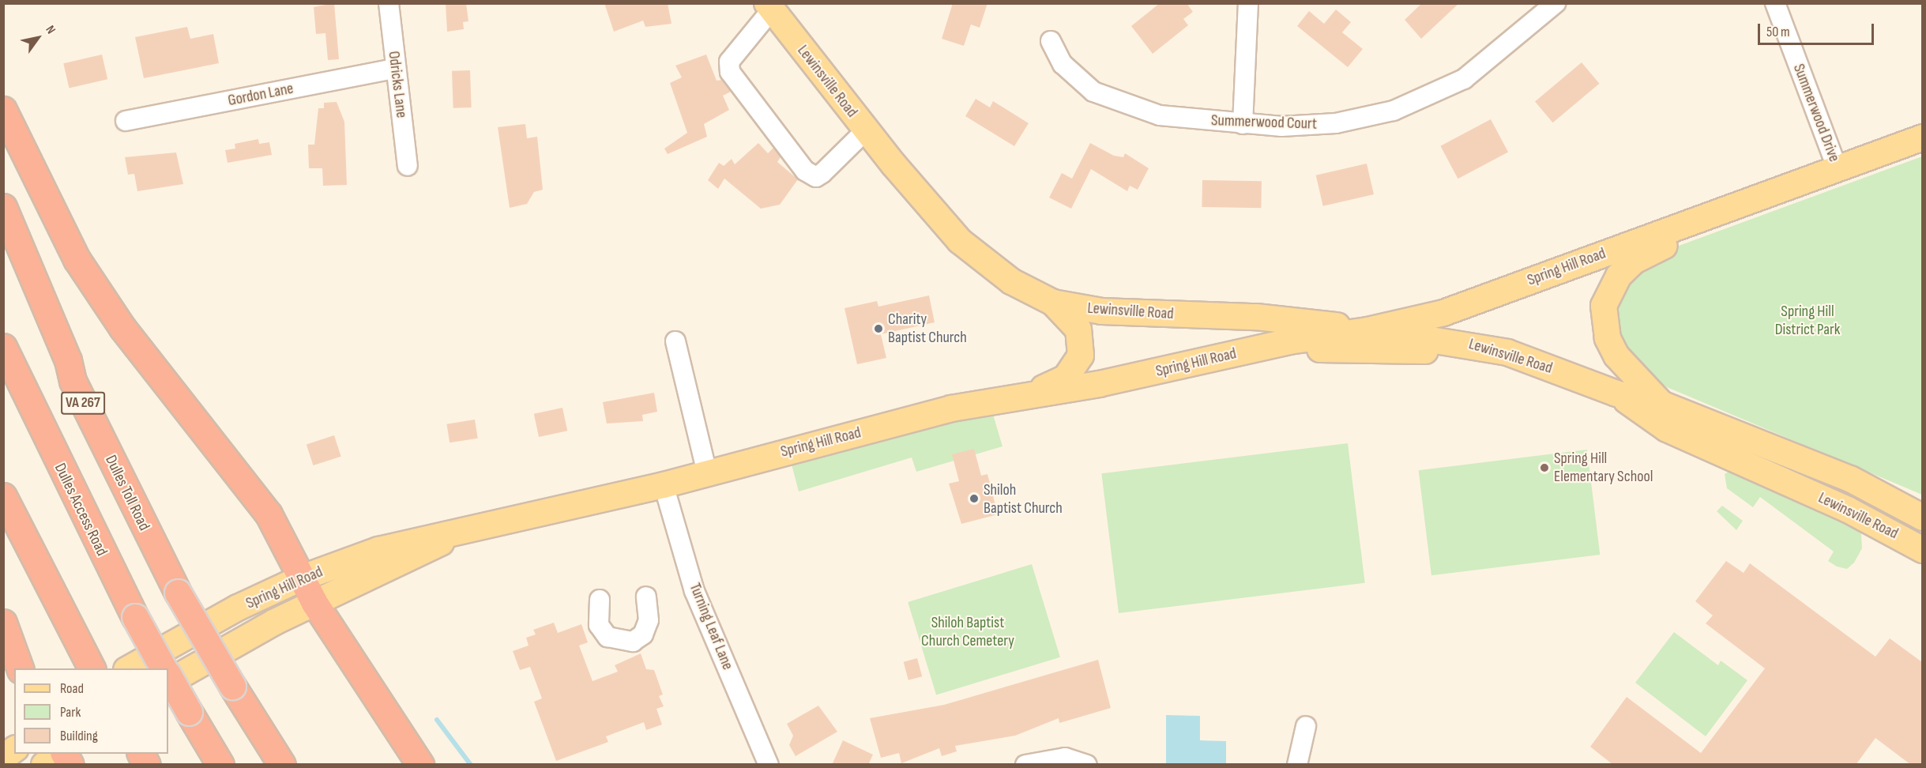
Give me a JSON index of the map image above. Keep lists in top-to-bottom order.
{
  "streets": {
    "highway": ["VA 267", "Dulles Toll Road", "Dulles Access Road"],
    "main road": ["Lewinsville Road", "Spring Hill Road"],
    "street": [
      "Odricks Lane",
      "Gordon Lane",
      "Summerwood Drive",
      "Summerwood Court",
      "Turning Leaf Lane"
    ]
  },
  "crossings": [
    ["Lewinsville Road", "Spring Hill Road"],
    ["Odricks Lane", "Gordon Lane"],
    ["Summerwood Drive", "Spring Hill Road"],
    ["Spring Hill Road", "Turning Leaf Lane"]
  ],
  "parks": ["Spring Hill District Park", "Shiloh Baptist Church Cemetery"],
  "places": ["Charity Baptist Church", "Spring Hill Elementary School", "Shiloh Baptist Church"],
  "legend": ["Road", "Park", "Building"],
  "scale_bar": "50 m",
  "north": "top right"
}
